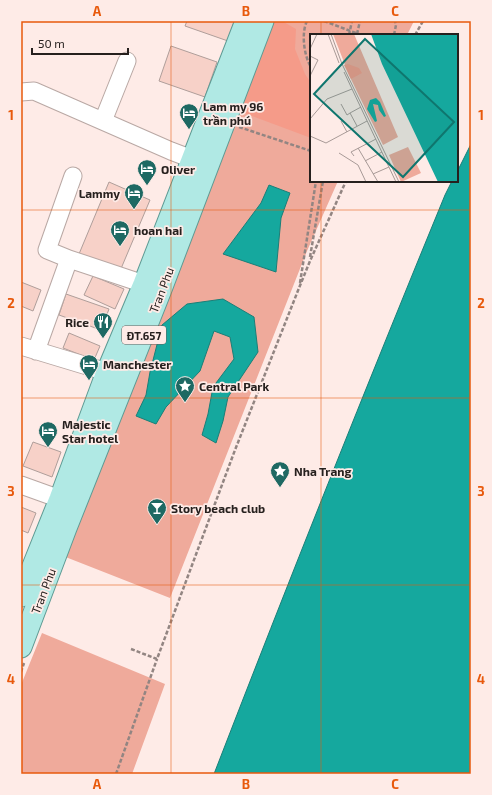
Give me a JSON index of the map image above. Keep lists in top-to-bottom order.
{
  "streets": {
    "main road": ["Tran Phu", "ĐT.657"]
  },
  "places": {
    "hotel": [
      "Lam my 96 trần phú",
      "Oliver",
      "Lammy",
      "hoan hai",
      "Manchester",
      "Majestic Star hotel"
    ],
    "restaurant": ["Rice"],
    "place": ["Central Park", "Nha Trang"],
    "bar": ["Story beach club"]
  },
  "scale_bar": "50 m",
  "grid": {
    "columns": ["A", "B", "C"],
    "rows": [
      "1",
      "2",
      "3",
      "4"
    ]
  }
}
